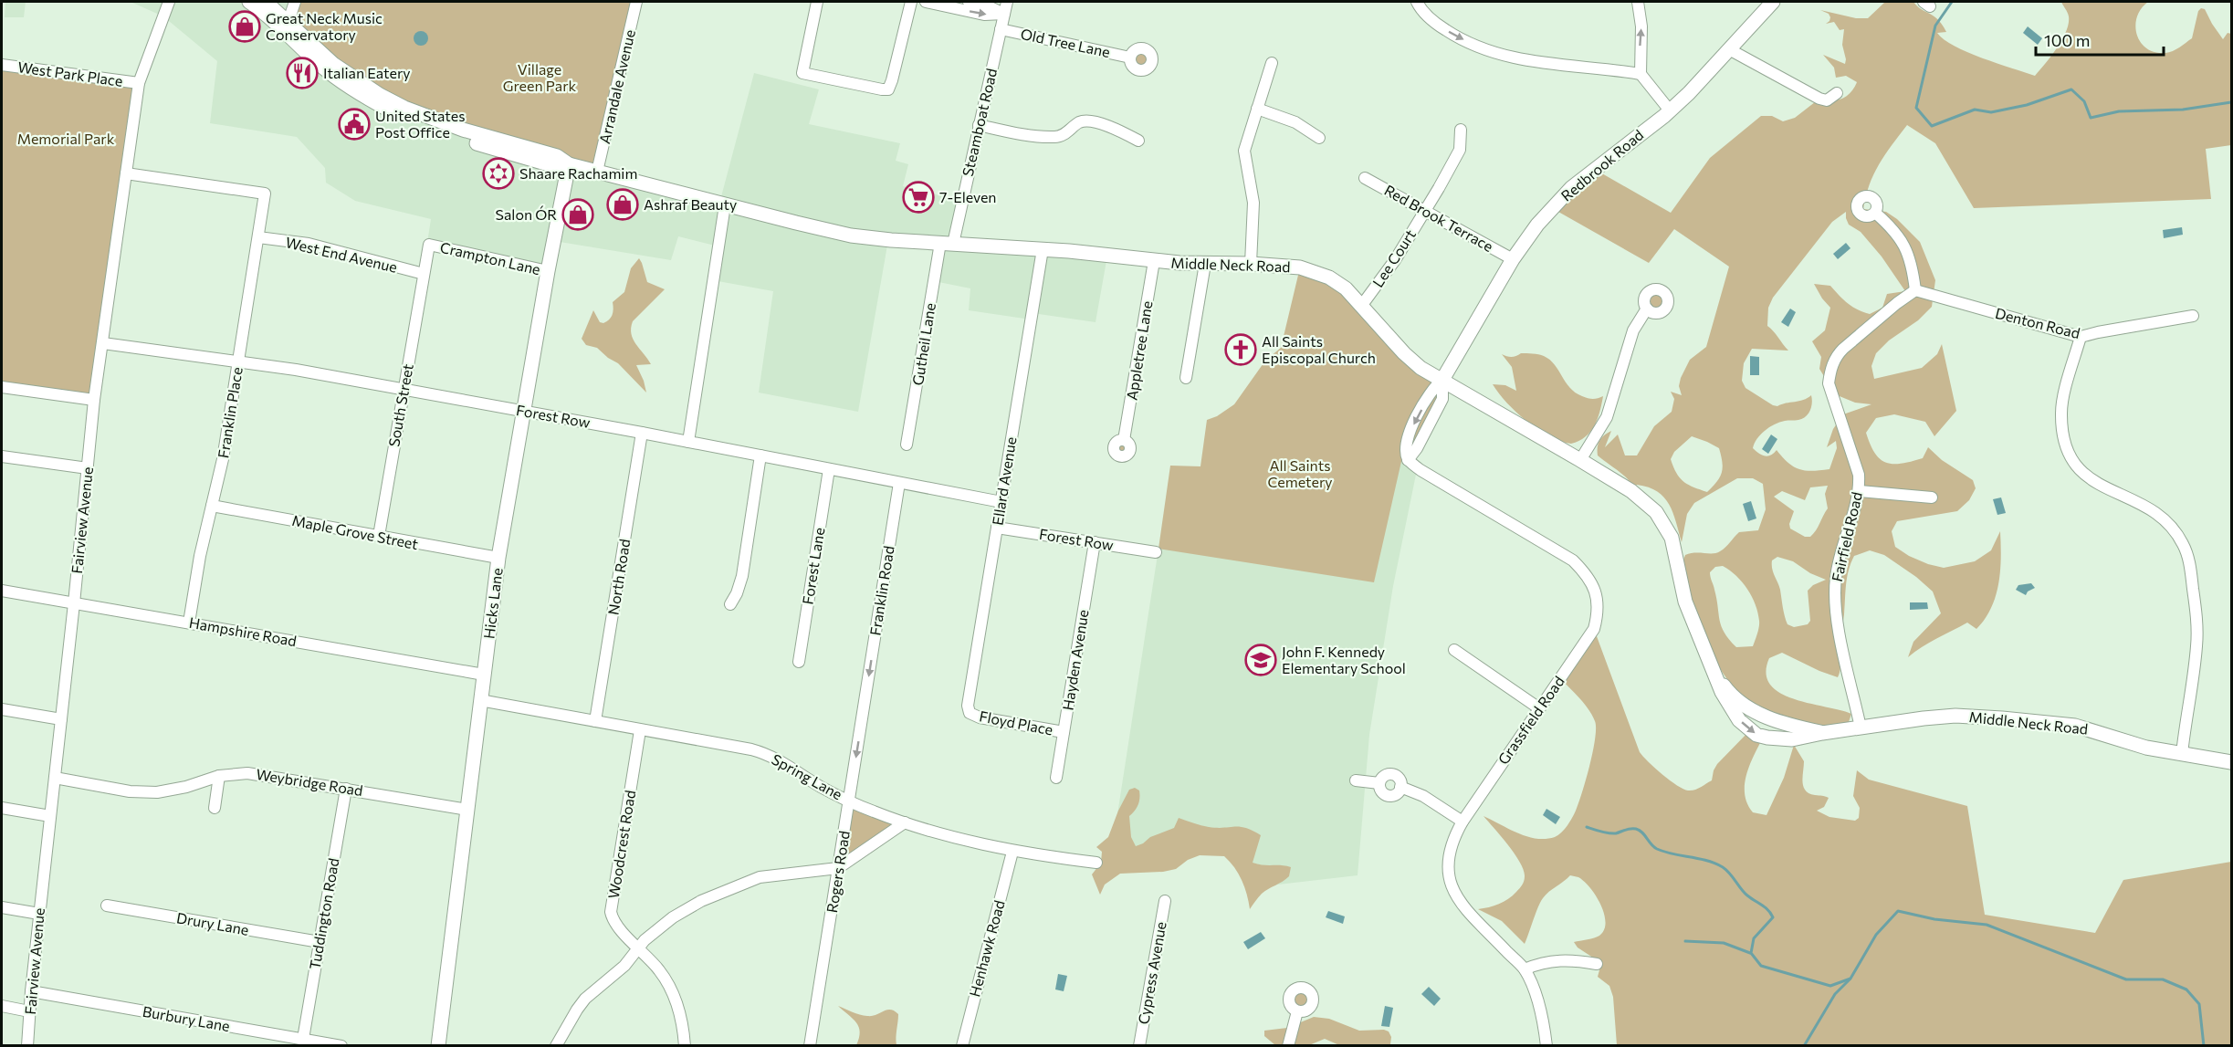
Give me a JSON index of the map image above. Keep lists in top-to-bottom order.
{
  "streets": {
    "main road": ["Redbrook Road", "Middle Neck Road", "Hicks Lane"],
    "street": [
      "Old Tree Lane",
      "West Park Place",
      "Arrandale Avenue",
      "Steamboat Road",
      "Red Brook Terrace",
      "West End Avenue",
      "Crampton Lane",
      "Lee Court",
      "Denton Road",
      "Gutheil Lane",
      "Appletree Lane",
      "South Street",
      "Franklin Place",
      "Forest Row",
      "Ellard Avenue",
      "Fairview Avenue",
      "Maple Grove Street",
      "Fairfield Road",
      "Forest Lane",
      "North Road",
      "Franklin Road",
      "Hampshire Road",
      "Hayden Avenue",
      "Grassfield Road",
      "Floyd Place",
      "Spring Lane",
      "Weybridge Road",
      "Woodcrest Road",
      "Rogers Road",
      "Tuddington Road",
      "Drury Lane",
      "Henhawk Road",
      "Cypress Avenue",
      "Burbury Lane"
    ]
  },
  "crossings": [
    ["Old Tree Lane", "Steamboat Road"],
    ["West Park Place", "Fairview Avenue"],
    ["Arrandale Avenue", "Middle Neck Road"],
    ["Steamboat Road", "Middle Neck Road"],
    ["Steamboat Road", "Gutheil Lane"],
    ["Redbrook Road", "Red Brook Terrace"],
    ["Redbrook Road", "Middle Neck Road"],
    ["Redbrook Road", "Grassfield Road"],
    ["Red Brook Terrace", "Lee Court"],
    ["West End Avenue", "Crampton Lane"],
    ["West End Avenue", "South Street"],
    ["West End Avenue", "Franklin Place"],
    ["Crampton Lane", "South Street"],
    ["Crampton Lane", "Hicks Lane"],
    ["Lee Court", "Middle Neck Road"],
    ["Middle Neck Road", "Gutheil Lane"],
    ["Middle Neck Road", "Appletree Lane"],
    ["Middle Neck Road", "Ellard Avenue"],
    ["Middle Neck Road", "Fairfield Road"],
    ["Middle Neck Road", "Hicks Lane"],
    ["Middle Neck Road", "Grassfield Road"],
    ["Denton Road", "Fairfield Road"],
    ["South Street", "Forest Row"],
    ["South Street", "Maple Grove Street"],
    ["Franklin Place", "Forest Row"],
    ["Franklin Place", "Fairview Avenue"],
    ["Franklin Place", "Maple Grove Street"],
    ["Franklin Place", "Hampshire Road"],
    ["Forest Row", "Ellard Avenue"],
    ["Forest Row", "Fairview Avenue"],
    ["Forest Row", "Forest Lane"],
    ["Forest Row", "North Road"],
    ["Forest Row", "Franklin Road"],
    ["Forest Row", "Hicks Lane"],
    ["Forest Row", "Hayden Avenue"],
    ["Ellard Avenue", "Floyd Place"],
    ["Fairview Avenue", "Hampshire Road"],
    ["Fairview Avenue", "Weybridge Road"],
    ["Fairview Avenue", "Burbury Lane"],
    ["Maple Grove Street", "Hicks Lane"],
    ["North Road", "Spring Lane"],
    ["Franklin Road", "Rogers Road"],
    ["Hicks Lane", "Hampshire Road"],
    ["Hicks Lane", "Spring Lane"],
    ["Hicks Lane", "Weybridge Road"],
    ["Hayden Avenue", "Floyd Place"],
    ["Spring Lane", "Woodcrest Road"],
    ["Spring Lane", "Rogers Road"],
    ["Spring Lane", "Henhawk Road"],
    ["Weybridge Road", "Tuddington Road"],
    ["Tuddington Road", "Drury Lane"],
    ["Tuddington Road", "Burbury Lane"]
  ],
  "one_way": ["Franklin Road"],
  "parks": ["Village Green Park", "Memorial Park", "All Saints Cemetery"],
  "places": {
    "shop": ["Great Neck Music Conservatory", "Ashraf Beauty", "Salon ÓR"],
    "restaurant": ["Italian Eatery"],
    "public building": ["United States Post Office"],
    "synagogue": ["Shaare Rachamim"],
    "supermarket": ["7-Eleven"],
    "church": ["All Saints Episcopal Church"],
    "school or university": ["John F. Kennedy Elementary School"]
  },
  "scale_bar": "100 m"
}
